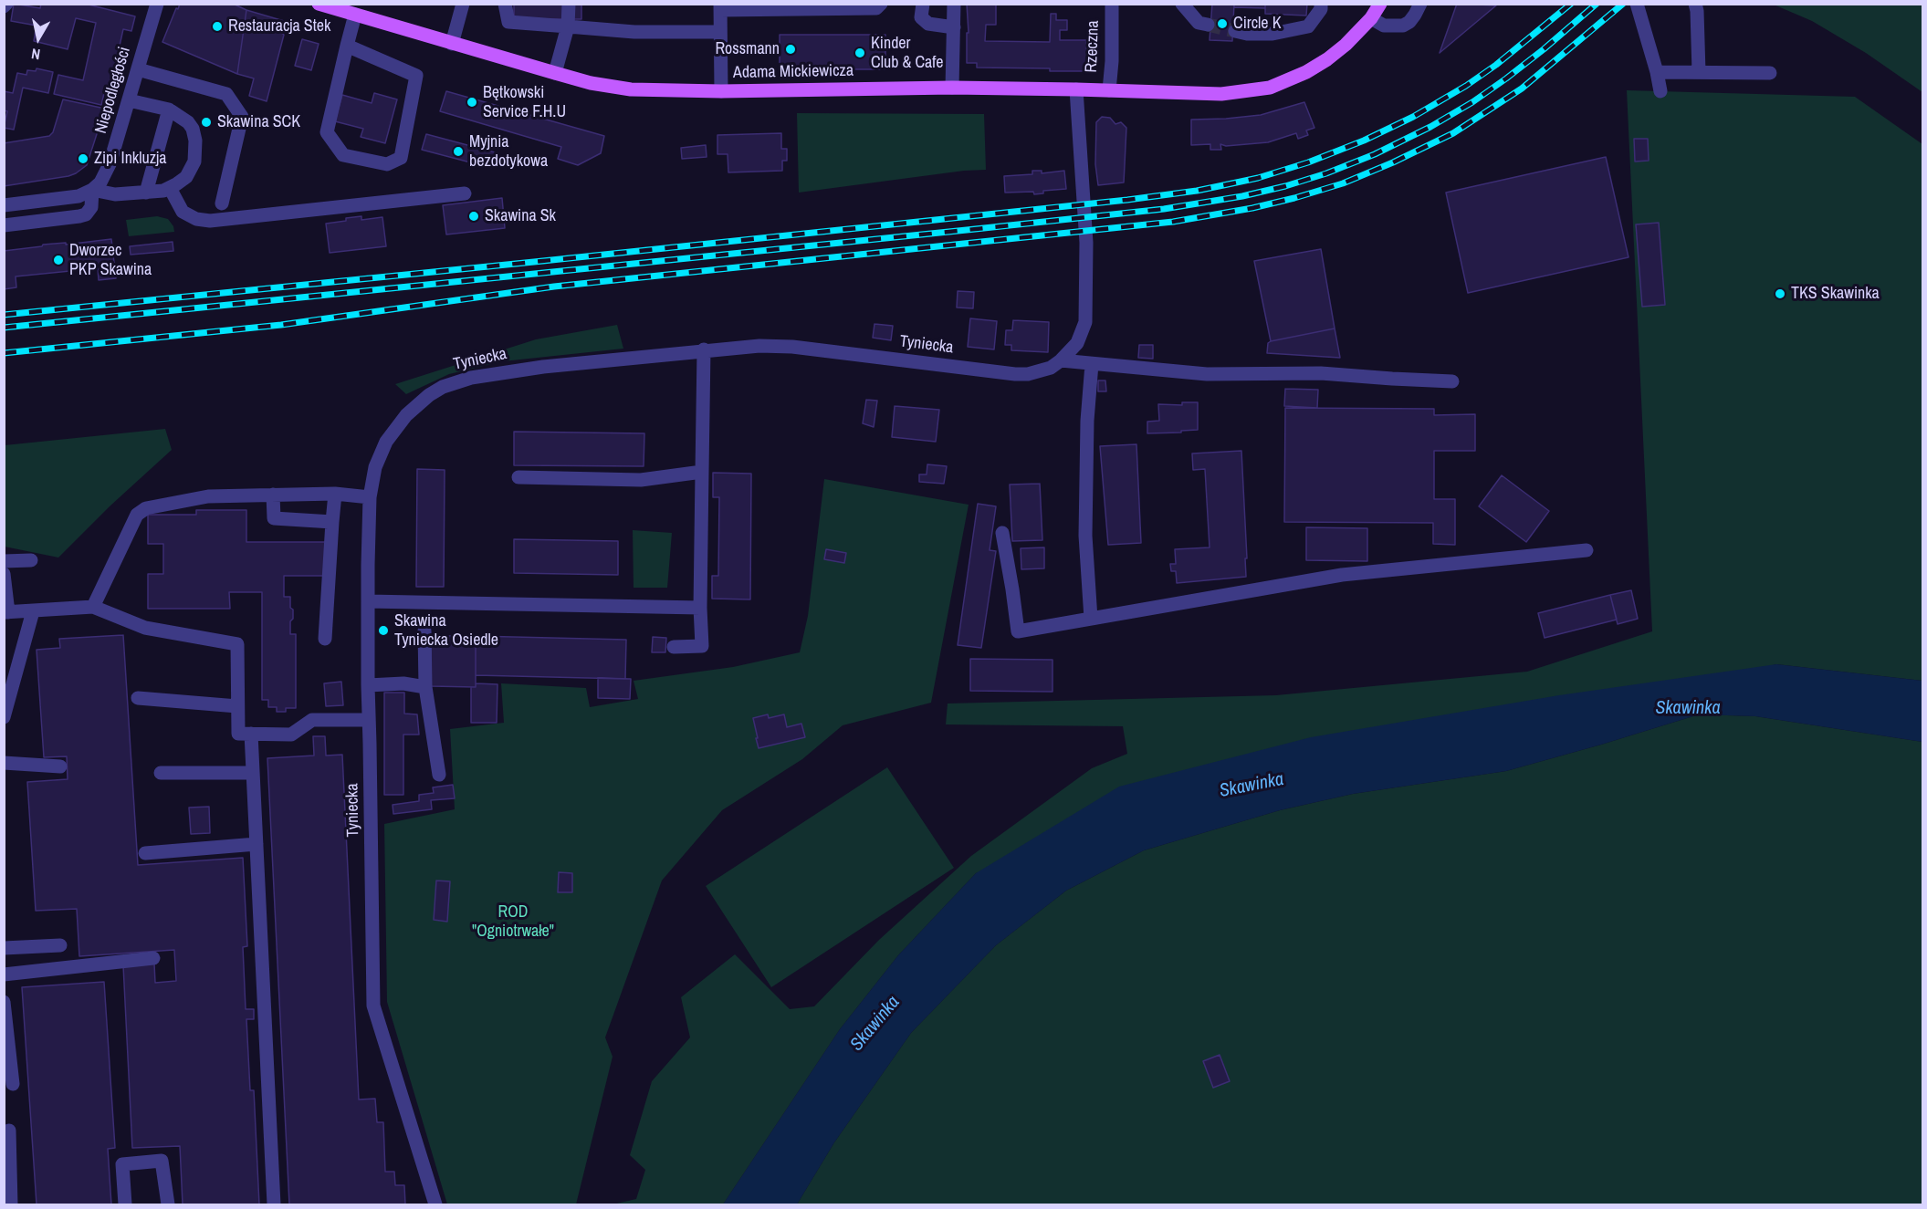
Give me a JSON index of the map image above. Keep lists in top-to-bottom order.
{
  "streets": {
    "main road": ["Adama Mickiewicza"],
    "street": ["Rzeczna", "Niepodległości", "Tyniecka"]
  },
  "crossings": [
    ["Rzeczna", "Adama Mickiewicza"],
    ["Adama Mickiewicza", "Tyniecka"]
  ],
  "water": ["Skawinka"],
  "parks": ["ROD \"Ogniotrwałe\""],
  "places": [
    "Circle K",
    "Restauracja Stek",
    "Rossmann",
    "Kinder Club & Cafe",
    "Bętkowski Service F.H.U",
    "Skawina SCK",
    "Myjnia bezdotykowa",
    "Zipi Inkluzja",
    "Skawina Sk",
    "Dworzec PKP Skawina",
    "TKS Skawinka",
    "Skawina Tyniecka Osiedle"
  ],
  "north": "bottom"
}
